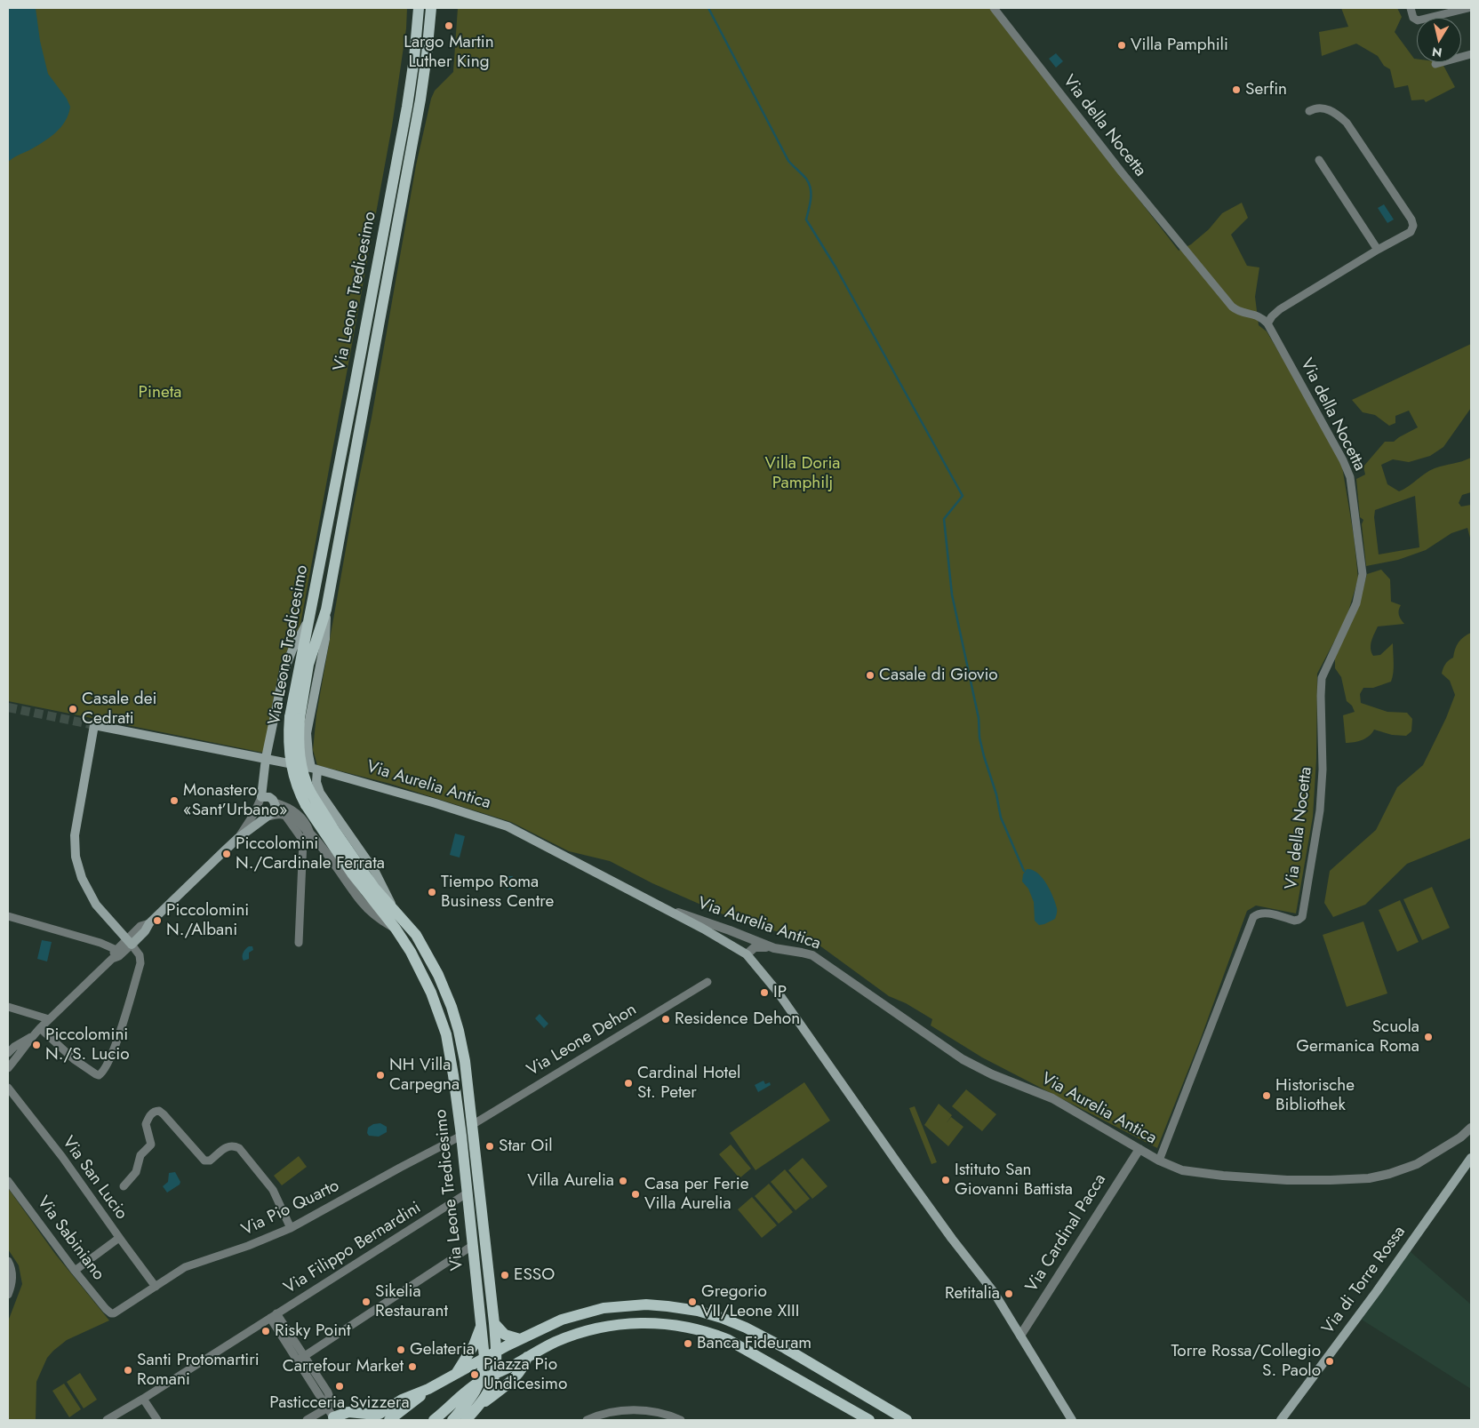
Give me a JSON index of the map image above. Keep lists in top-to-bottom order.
{
  "streets": {
    "main road": ["Via Leone Tredicesimo", "Via Aurelia Antica", "Via di Torre Rossa"],
    "street": [
      "Via della Nocetta",
      "Via Leone Dehon",
      "Via San Lucio",
      "Via Pio Quarto",
      "Via Cardinal Pacca",
      "Via Sabiniano",
      "Via Filippo Bernardini"
    ]
  },
  "crossings": [
    ["Via della Nocetta", "Via Aurelia Antica"],
    ["Via Leone Tredicesimo", "Via Leone Dehon"],
    ["Via Leone Tredicesimo", "Via Pio Quarto"],
    ["Via Leone Tredicesimo", "Via Filippo Bernardini"],
    ["Via Aurelia Antica", "Via Cardinal Pacca"],
    ["Via San Lucio", "Via Pio Quarto"],
    ["Via Pio Quarto", "Via Sabiniano"]
  ],
  "parks": ["Pineta", "Villa Doria Pamphilj"],
  "places": [
    "Largo Martin Luther King",
    "Villa Pamphili",
    "Serfin",
    "Casale di Giovio",
    "Casale dei Cedrati",
    "Monastero «Sant’Urbano»",
    "Piccolomini N./Cardinale Ferrata",
    "Tiempo Roma Business Centre",
    "Piccolomini N./Albani",
    "IP",
    "Residence Dehon",
    "Scuola Germanica Roma",
    "Piccolomini N./S. Lucio",
    "NH Villa Carpegna",
    "Cardinal Hotel St. Peter",
    "Historische Bibliothek",
    "Star Oil",
    "Istituto San Giovanni Battista",
    "Villa Aurelia",
    "Casa per Ferie Villa Aurelia",
    "ESSO",
    "Retitalia",
    "Sikelia Restaurant",
    "Gregorio VII/Leone XIII",
    "Risky Point",
    "Banca Fideuram",
    "Gelateria",
    "Torre Rossa/Collegio S. Paolo",
    "Carrefour Market",
    "Santi Protomartiri Romani",
    "Piazza Pio Undicesimo",
    "Pasticceria Svizzera"
  ],
  "north": "bottom"
}
